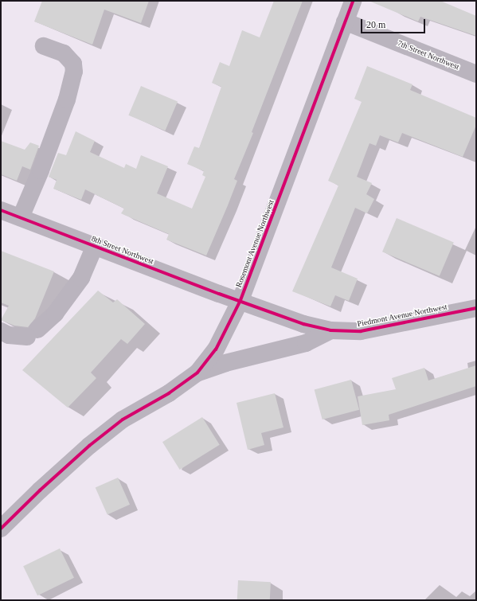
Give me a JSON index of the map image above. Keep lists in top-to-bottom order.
{
  "streets": {
    "street": [
      "7th Street Northwest",
      "Rosemont Avenue Northwest",
      "8th Street Northwest",
      "Piedmont Avenue Northwest"
    ]
  },
  "crossings": [
    ["7th Street Northwest", "Rosemont Avenue Northwest"],
    ["Rosemont Avenue Northwest", "8th Street Northwest"],
    ["Rosemont Avenue Northwest", "Piedmont Avenue Northwest"],
    ["8th Street Northwest", "Piedmont Avenue Northwest"]
  ],
  "scale_bar": "20 m"
}
